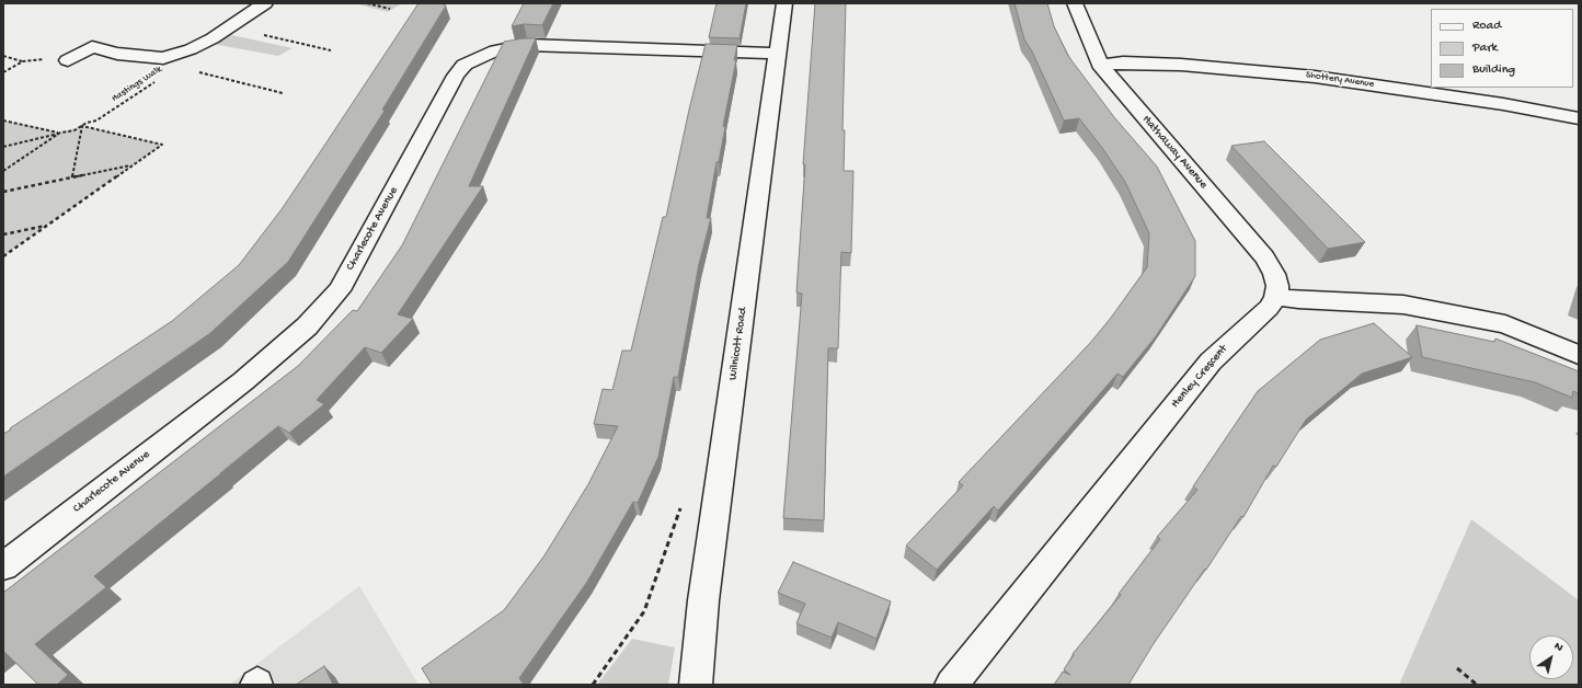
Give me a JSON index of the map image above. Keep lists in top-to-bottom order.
{
  "streets": {
    "street": [
      "Shottery Avenue",
      "Hathaway Avenue",
      "Charlecote Avenue",
      "Wilnicott Road",
      "Henley Crescent"
    ],
    "path": ["Hastings Walk"]
  },
  "crossings": [
    ["Shottery Avenue", "Hathaway Avenue"],
    ["Hathaway Avenue", "Henley Crescent"],
    ["Charlecote Avenue", "Wilnicott Road"]
  ],
  "legend": ["Road", "Park", "Building"],
  "north": "top right"
}
